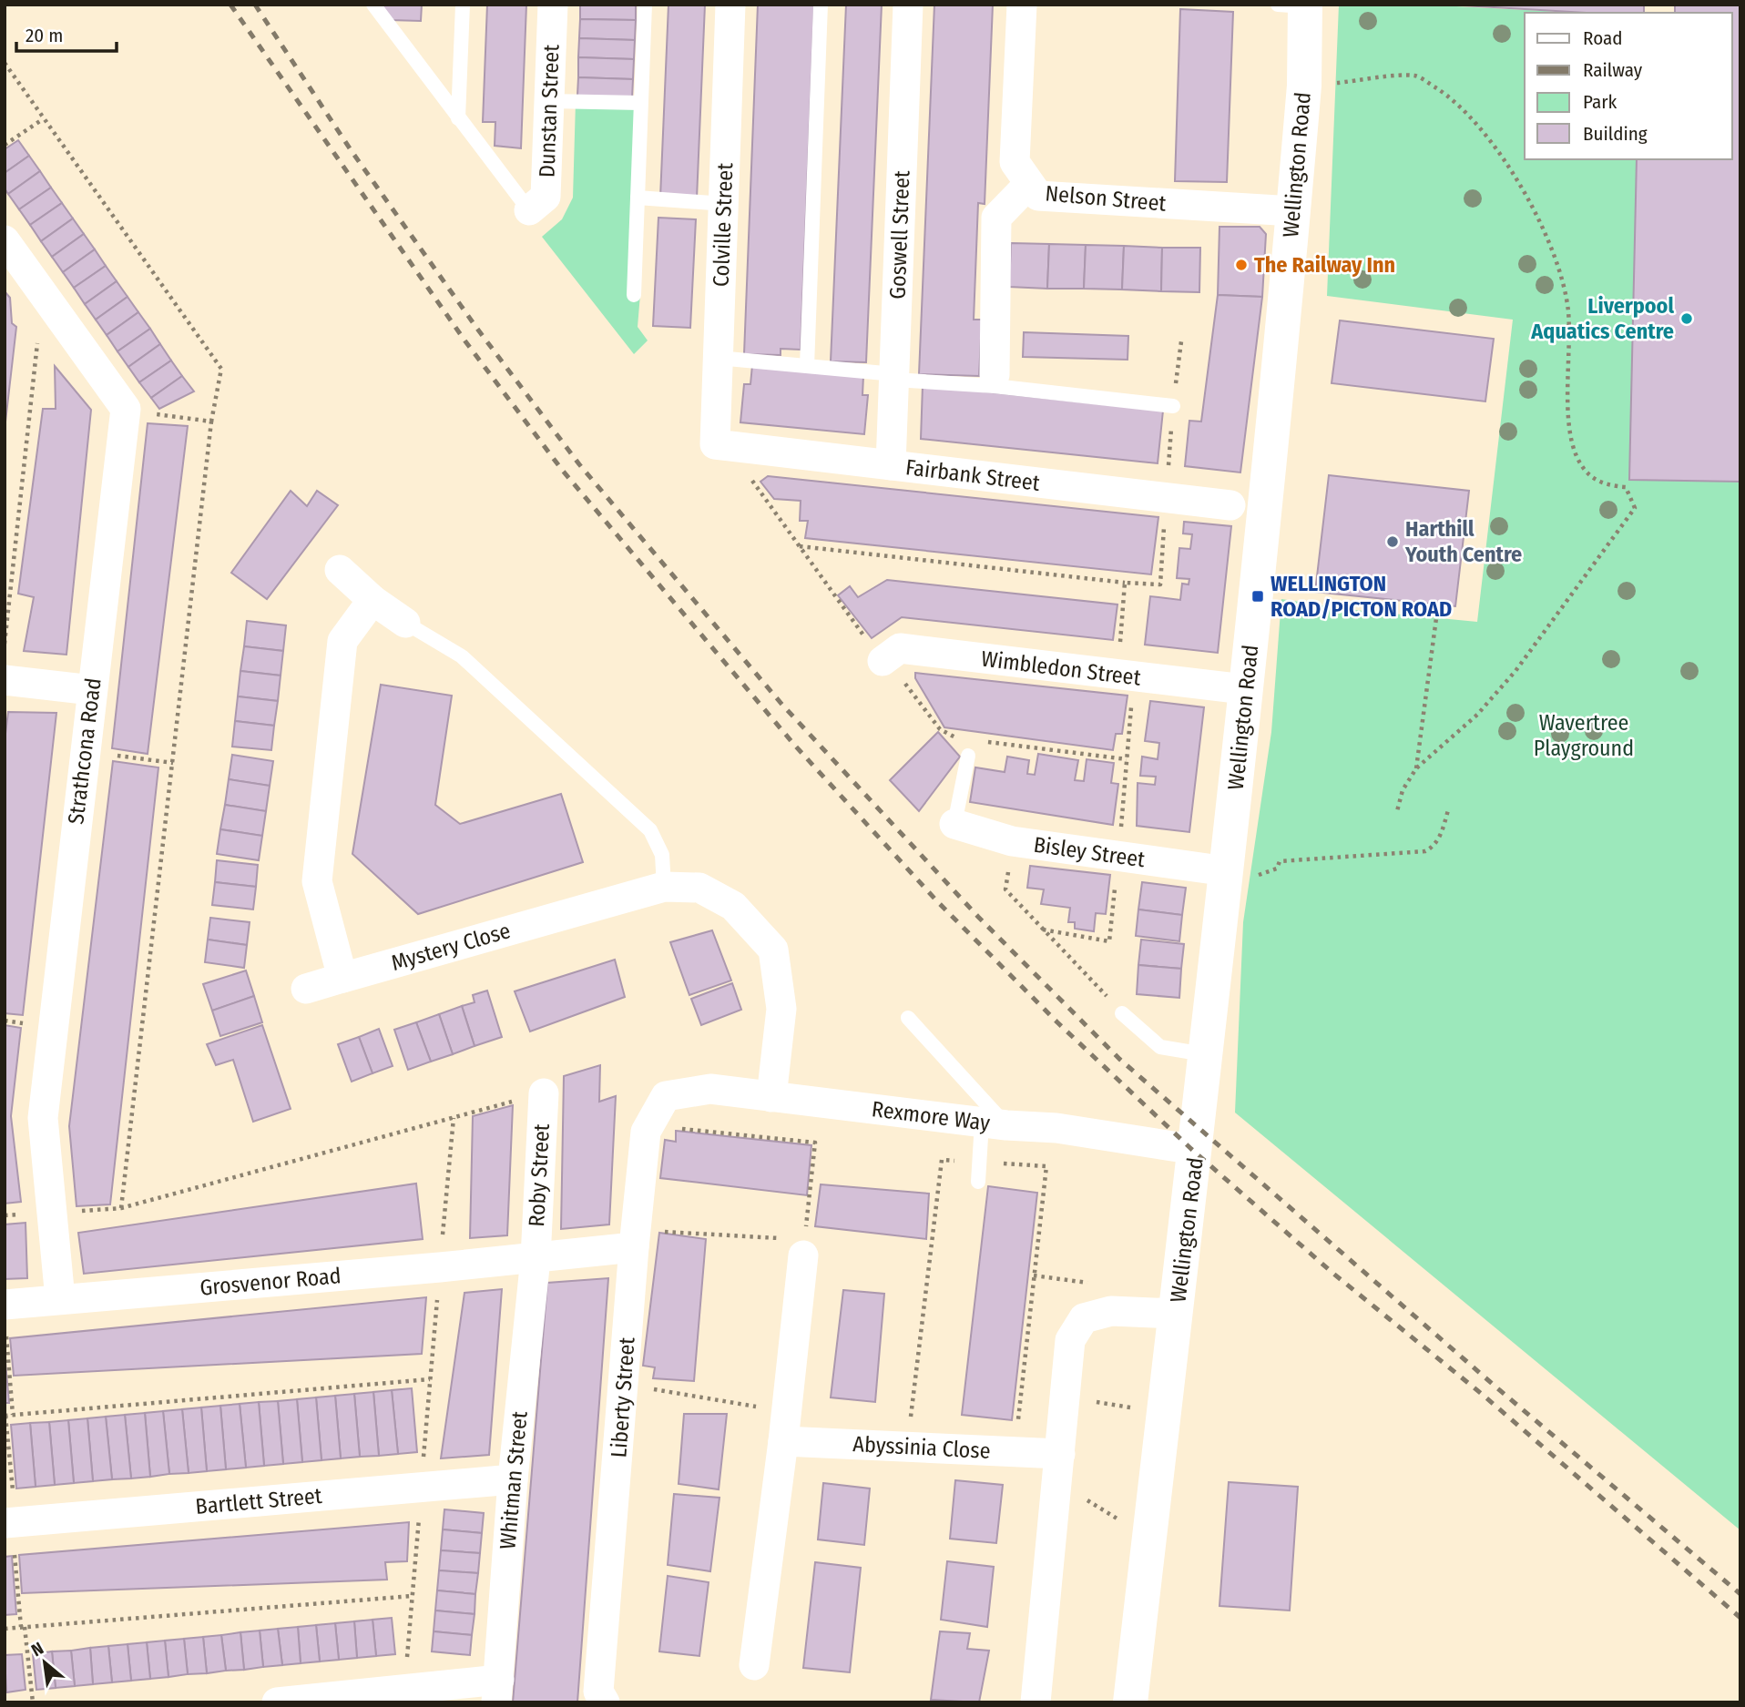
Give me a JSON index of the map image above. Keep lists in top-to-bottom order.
{
  "streets": {
    "main road": ["Wellington Road"],
    "street": [
      "Dunstan Street",
      "Nelson Street",
      "Colville Street",
      "Goswell Street",
      "Fairbank Street",
      "Wimbledon Street",
      "Strathcona Road",
      "Bisley Street",
      "Mystery Close",
      "Rexmore Way",
      "Roby Street",
      "Grosvenor Road",
      "Liberty Street",
      "Abyssinia Close",
      "Whitman Street",
      "Bartlett Street"
    ]
  },
  "crossings": [
    ["Wellington Road", "Nelson Street"],
    ["Wellington Road", "Wimbledon Street"],
    ["Wellington Road", "Bisley Street"],
    ["Wellington Road", "Rexmore Way"],
    ["Wellington Road", "Abyssinia Close"],
    ["Colville Street", "Fairbank Street"],
    ["Goswell Street", "Fairbank Street"],
    ["Strathcona Road", "Grosvenor Road"],
    ["Mystery Close", "Rexmore Way"],
    ["Rexmore Way", "Liberty Street"],
    ["Roby Street", "Grosvenor Road"],
    ["Roby Street", "Whitman Street"],
    ["Grosvenor Road", "Liberty Street"],
    ["Grosvenor Road", "Whitman Street"],
    ["Whitman Street", "Bartlett Street"]
  ],
  "parks": ["Wavertree Playground"],
  "places": {
    "other": ["The Railway Inn", "Liverpool Aquatics Centre", "Harthill Youth Centre"],
    "transit": ["WELLINGTON ROAD/PICTON ROAD"]
  },
  "legend": [
    "Road",
    "Railway",
    "Park",
    "Building"
  ],
  "scale_bar": "20 m",
  "north": "top left"
}
